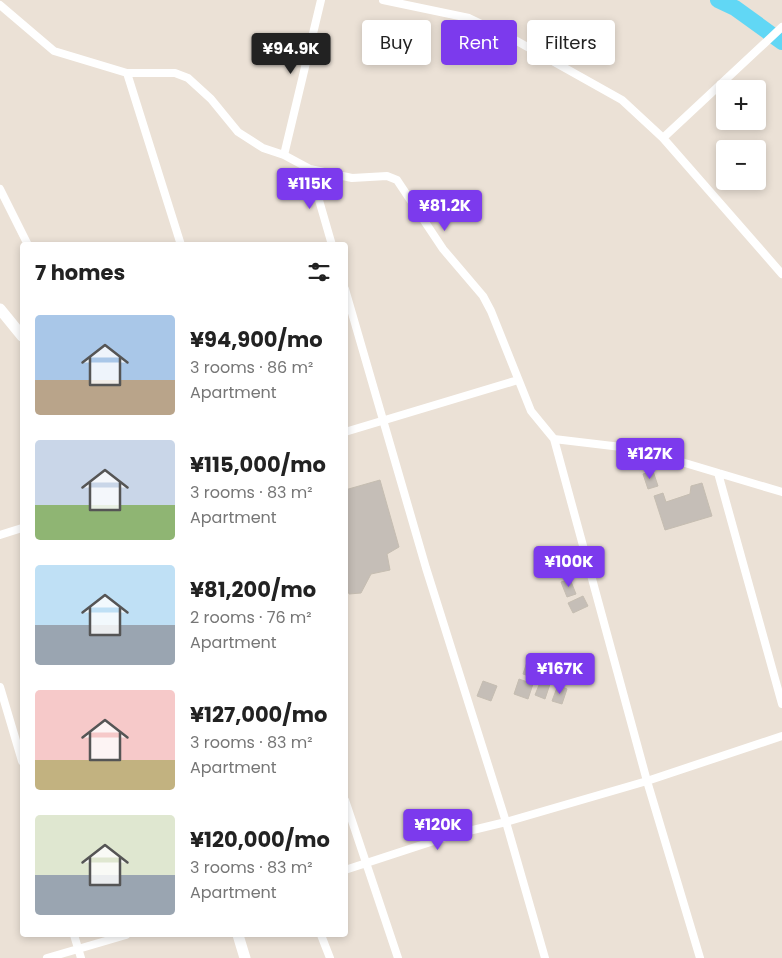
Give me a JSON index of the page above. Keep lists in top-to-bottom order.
{
  "page": {
    "chip": ["Buy", "Rent", "Filters"],
    "price": [
      "¥94.9K",
      "¥115K",
      "¥81.2K",
      "¥127K",
      "¥100K",
      "¥167K",
      "¥120K"
    ],
    "map_buttons": ["+", "−"],
    "heading": "7 homes",
    "list": [
      {
        "name": "¥94,900/mo",
        "note": "3 rooms · 86 m² · Apartment"
      },
      {
        "name": "¥115,000/mo",
        "note": "3 rooms · 83 m² · Apartment"
      },
      {
        "name": "¥81,200/mo",
        "note": "2 rooms · 76 m² · Apartment"
      },
      {
        "name": "¥127,000/mo",
        "note": "3 rooms · 83 m² · Apartment"
      },
      {
        "name": "¥120,000/mo",
        "note": "3 rooms · 83 m² · Apartment"
      }
    ]
  }
}
